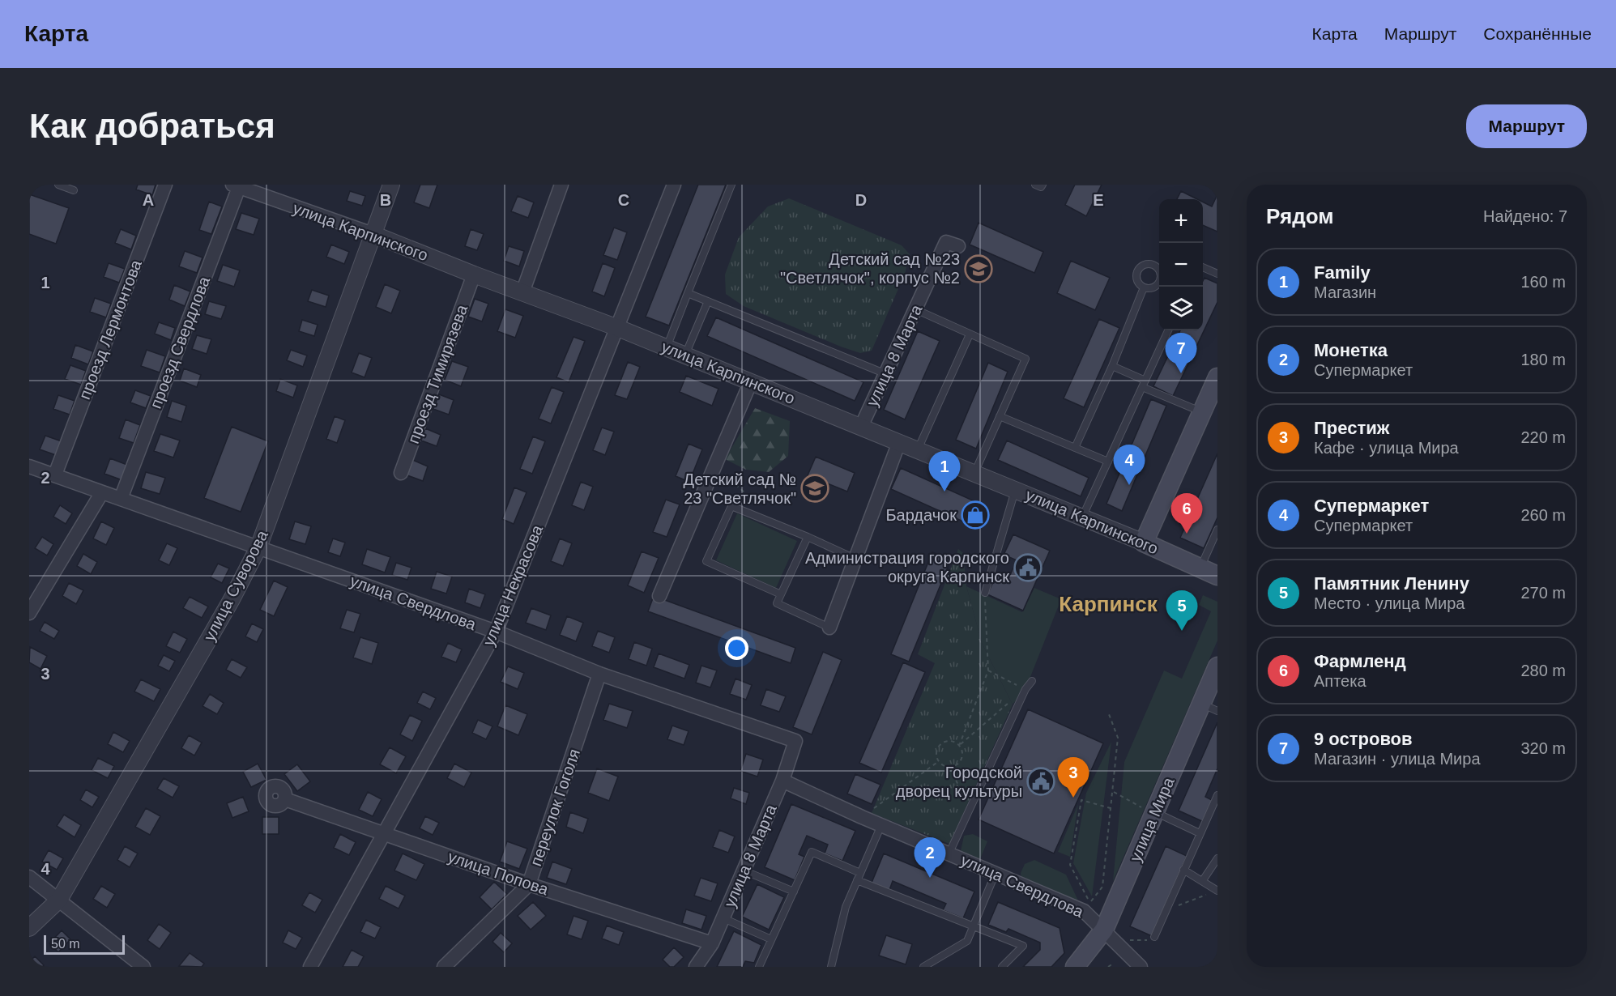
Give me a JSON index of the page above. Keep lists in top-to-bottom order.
{
  "streets": {
    "main road": ["улица Карпинского", "улица Мира"],
    "street": [
      "проезд Лермонтова",
      "проезд Свердлова",
      "улица 8 Марта",
      "проезд Тимирязева",
      "улица Суворова",
      "улица Некрасова",
      "улица Свердлова",
      "переулок Гоголя",
      "улица Попова"
    ]
  },
  "crossings": [
    ["улица Карпинского", "проезд Свердлова"],
    ["улица Карпинского", "улица 8 Марта"],
    ["улица Карпинского", "проезд Тимирязева"],
    ["улица Карпинского", "улица Суворова"],
    ["улица Карпинского", "улица Некрасова"],
    ["проезд Лермонтова", "улица Свердлова"],
    ["проезд Свердлова", "улица Свердлова"],
    ["улица 8 Марта", "улица Свердлова"],
    ["улица 8 Марта", "улица Попова"],
    ["улица Суворова", "улица Свердлова"],
    ["улица Некрасова", "улица Свердлова"],
    ["улица Некрасова", "улица Попова"],
    ["улица Свердлова", "переулок Гоголя"],
    ["улица Свердлова", "улица Мира"],
    ["переулок Гоголя", "улица Попова"]
  ],
  "districts": ["Карпинск"],
  "places": {
    "school or university": ["Детский сад №23 \"Светлячок\", корпус №2", "Детский сад № 23 \"Светлячок\""],
    "shop": ["Бардачок"],
    "public building": ["Администрация городского округа Карпинск", "Городской дворец культуры"]
  },
  "scale_bar": "50 m",
  "page": {
    "header": "Карта",
    "nav": ["Карта", "Маршрут", "Сохранённые"],
    "buttons": "Маршрут",
    "title": "Как добраться",
    "heading": ["Рядом", "Найдено: 7"],
    "map_buttons": ["+", "−"],
    "list": [
      {
        "mark": "1",
        "name": "Family",
        "note": "Магазин",
        "value": "160 m"
      },
      {
        "mark": "2",
        "name": "Монетка",
        "note": "Супермаркет",
        "value": "180 m"
      },
      {
        "mark": "3",
        "name": "Престиж",
        "note": "Кафе · улица Мира",
        "value": "220 m"
      },
      {
        "mark": "4",
        "name": "Супермаркет",
        "note": "Супермаркет",
        "value": "260 m"
      },
      {
        "mark": "5",
        "name": "Памятник Ленину",
        "note": "Место · улица Мира",
        "value": "270 m"
      },
      {
        "mark": "6",
        "name": "Фармленд",
        "note": "Аптека",
        "value": "280 m"
      },
      {
        "mark": "7",
        "name": "9 островов",
        "note": "Магазин · улица Мира",
        "value": "320 m"
      }
    ],
    "pins": [
      "7",
      "4",
      "1",
      "6",
      "5",
      "3",
      "2"
    ],
    "scale": "50 m"
  },
  "grid": {
    "columns": [
      "A",
      "B",
      "C",
      "D",
      "E"
    ],
    "rows": [
      "1",
      "2",
      "3",
      "4"
    ]
  }
}
